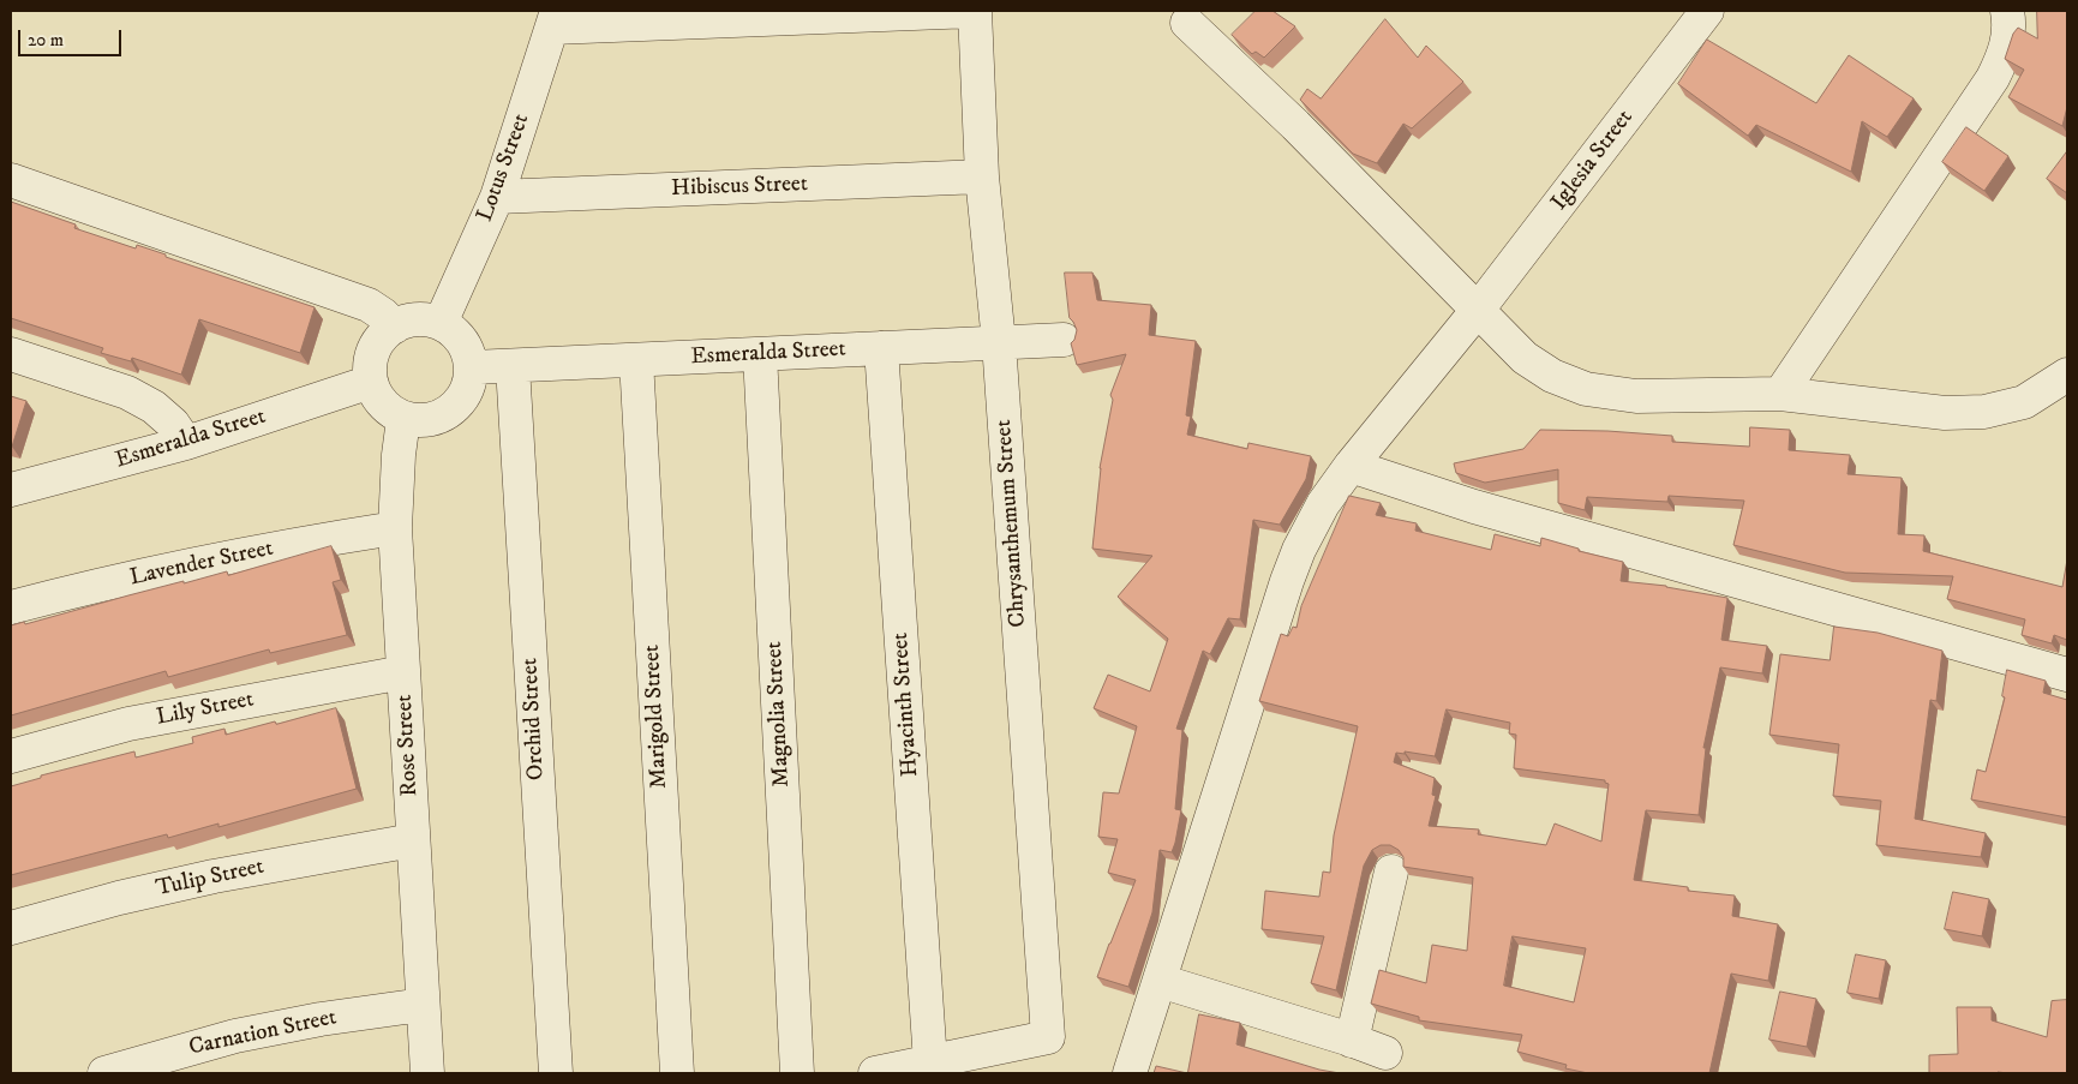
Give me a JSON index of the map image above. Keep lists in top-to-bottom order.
{
  "streets": {
    "street": [
      "Iglesia Street",
      "Lotus Street",
      "Hibiscus Street",
      "Esmeralda Street",
      "Chrysanthemum Street",
      "Lavender Street",
      "Hyacinth Street",
      "Lily Street",
      "Magnolia Street",
      "Marigold Street",
      "Orchid Street",
      "Rose Street",
      "Tulip Street",
      "Carnation Street"
    ]
  },
  "crossings": [
    ["Lotus Street", "Hibiscus Street"],
    ["Lotus Street", "Esmeralda Street"],
    ["Lotus Street", "Rose Street"],
    ["Hibiscus Street", "Chrysanthemum Street"],
    ["Esmeralda Street", "Chrysanthemum Street"],
    ["Esmeralda Street", "Hyacinth Street"],
    ["Esmeralda Street", "Magnolia Street"],
    ["Esmeralda Street", "Marigold Street"],
    ["Esmeralda Street", "Orchid Street"],
    ["Esmeralda Street", "Rose Street"],
    ["Chrysanthemum Street", "Hyacinth Street"],
    ["Lavender Street", "Rose Street"],
    ["Lily Street", "Rose Street"],
    ["Rose Street", "Tulip Street"],
    ["Rose Street", "Carnation Street"]
  ],
  "scale_bar": "20 m"
}
